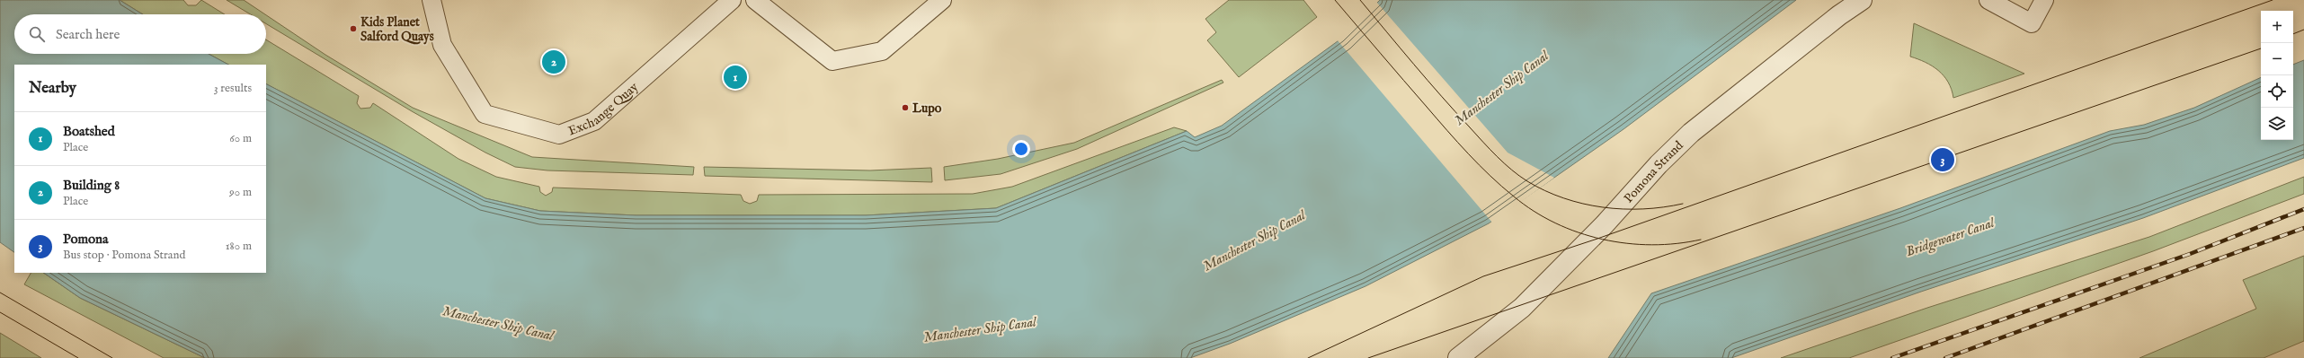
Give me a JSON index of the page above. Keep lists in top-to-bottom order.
{
  "streets": {
    "street": ["Pomona Strand"],
    "lane": ["Exchange Quay"]
  },
  "water": ["Manchester Ship Canal", "Bridgewater Canal"],
  "places": ["Kids Planet Salford Quays", "Lupo"],
  "page": {
    "map_buttons": ["+", "−"],
    "search": "Search here",
    "pins": ["2", "1", "3"],
    "heading": ["Nearby", "3 results"],
    "list": [
      {
        "mark": "1",
        "name": "Boatshed",
        "note": "Place",
        "value": "60 m"
      },
      {
        "mark": "2",
        "name": "Building 8",
        "note": "Place",
        "value": "90 m"
      },
      {
        "mark": "3",
        "name": "Pomona",
        "note": "Bus stop · Pomona Strand",
        "value": "180 m"
      }
    ]
  }
}
